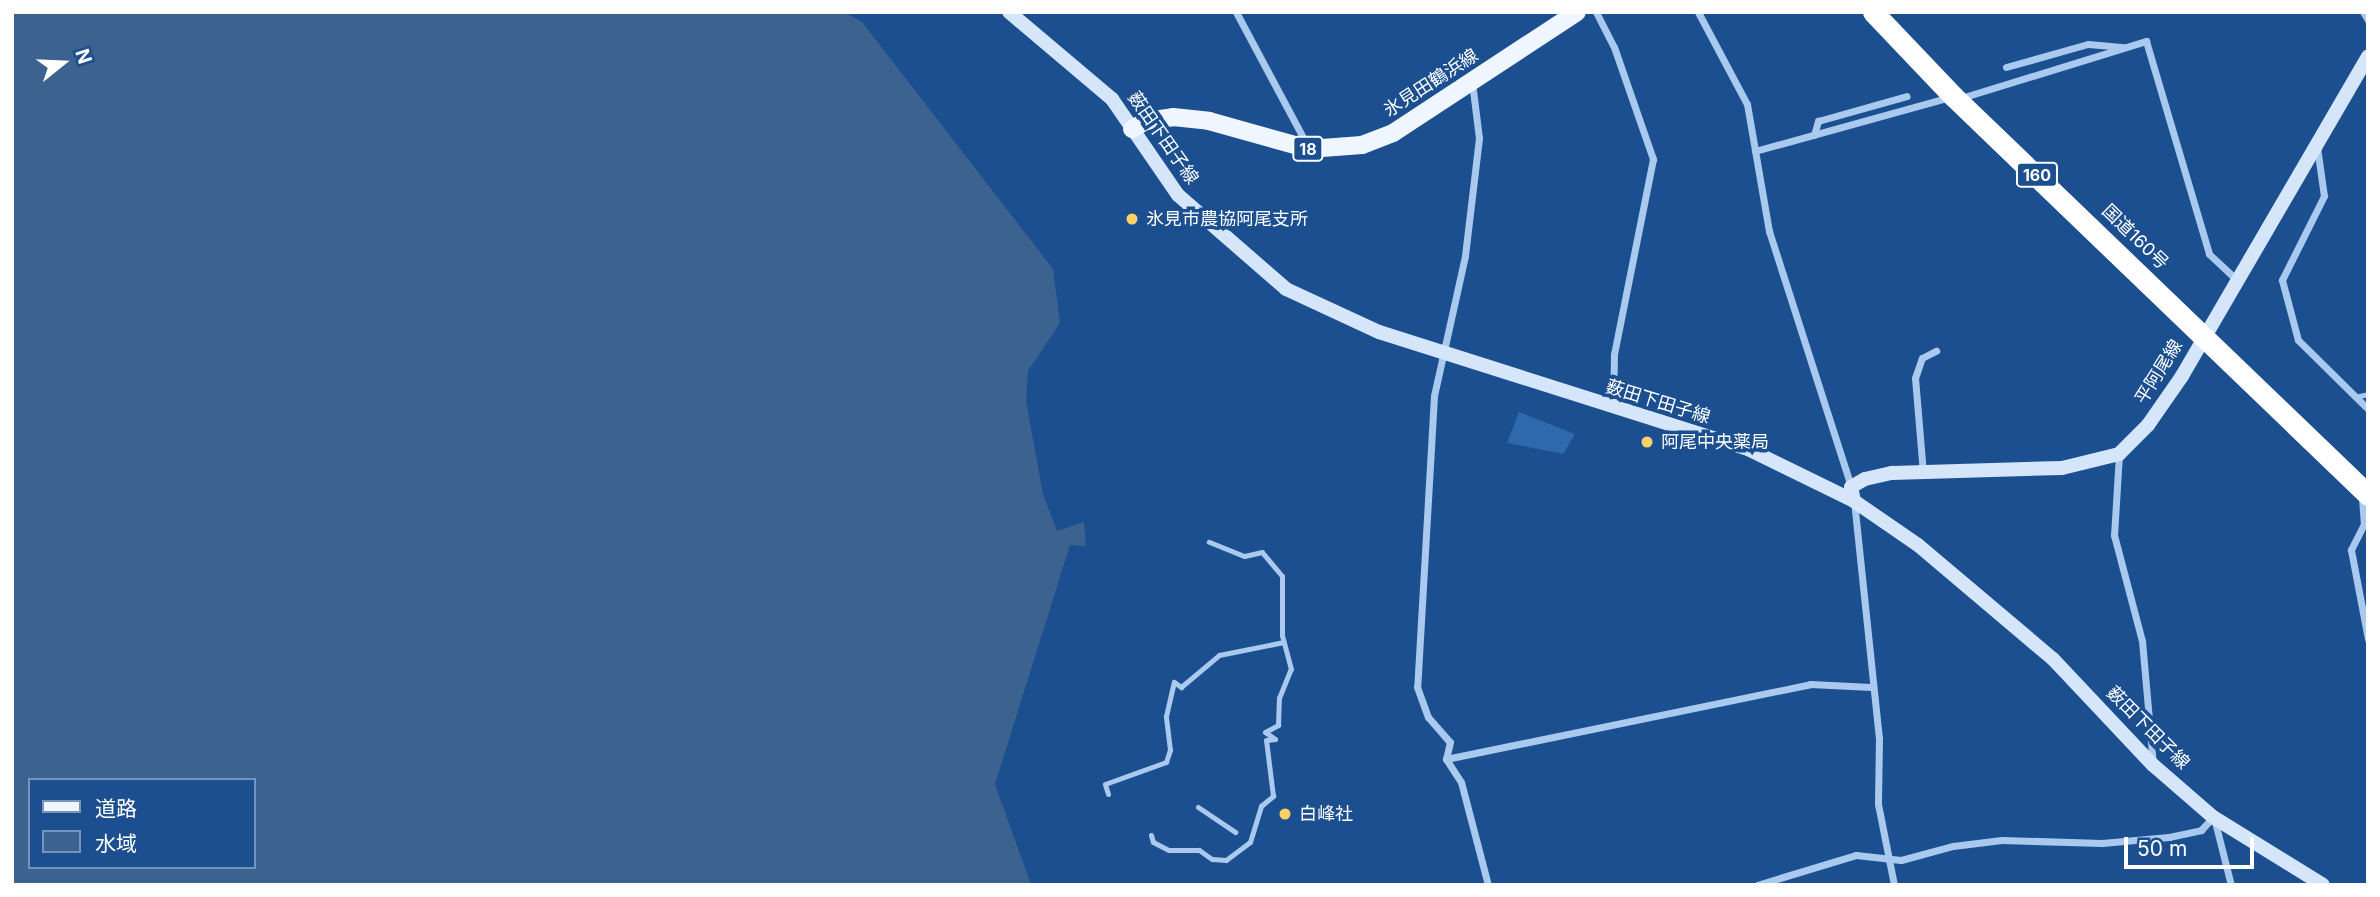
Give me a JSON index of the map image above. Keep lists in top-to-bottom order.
{
  "streets": {
    "highway": ["160", "国道160号"],
    "main road": [
      "氷見田鶴浜線",
      "薮田下田子線",
      "18",
      "平阿尾線"
    ]
  },
  "crossings": [
    ["氷見田鶴浜線", "薮田下田子線"],
    ["国道160号", "平阿尾線"]
  ],
  "places": ["氷見市農協阿尾支所", "阿尾中央薬局", "白峰社"],
  "legend": ["道路", "水域"],
  "scale_bar": "50 m",
  "north": "right"
}
